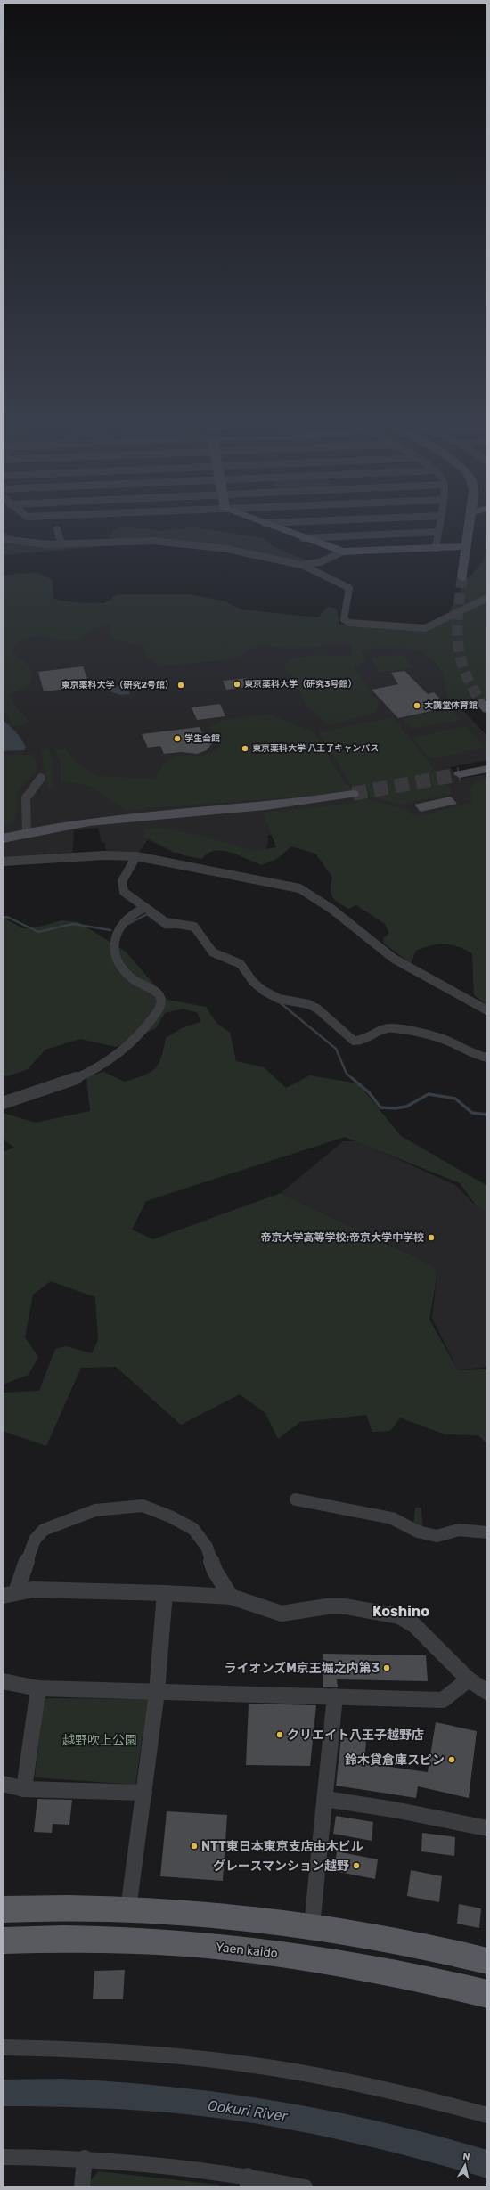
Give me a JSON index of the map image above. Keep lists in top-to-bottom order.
{
  "streets": {
    "main road": ["Yaen kaido"]
  },
  "districts": ["Koshino"],
  "water": ["Ookuri River"],
  "parks": ["越野吹上公園"],
  "places": [
    "東京薬科大学（研究3号館）",
    "東京薬科大学（研究2号館）",
    "大講堂体育館",
    "学生会館",
    "東京薬科大学 八王子キャンパス",
    "帝京大学高等学校;帝京大学中学校",
    "ライオンズM京王堀之内第3",
    "クリエイト八王子越野店",
    "鈴木貸倉庫スピン",
    "NTT東日本東京支店由木ビル",
    "グレースマンション越野"
  ],
  "north": "top"
}
